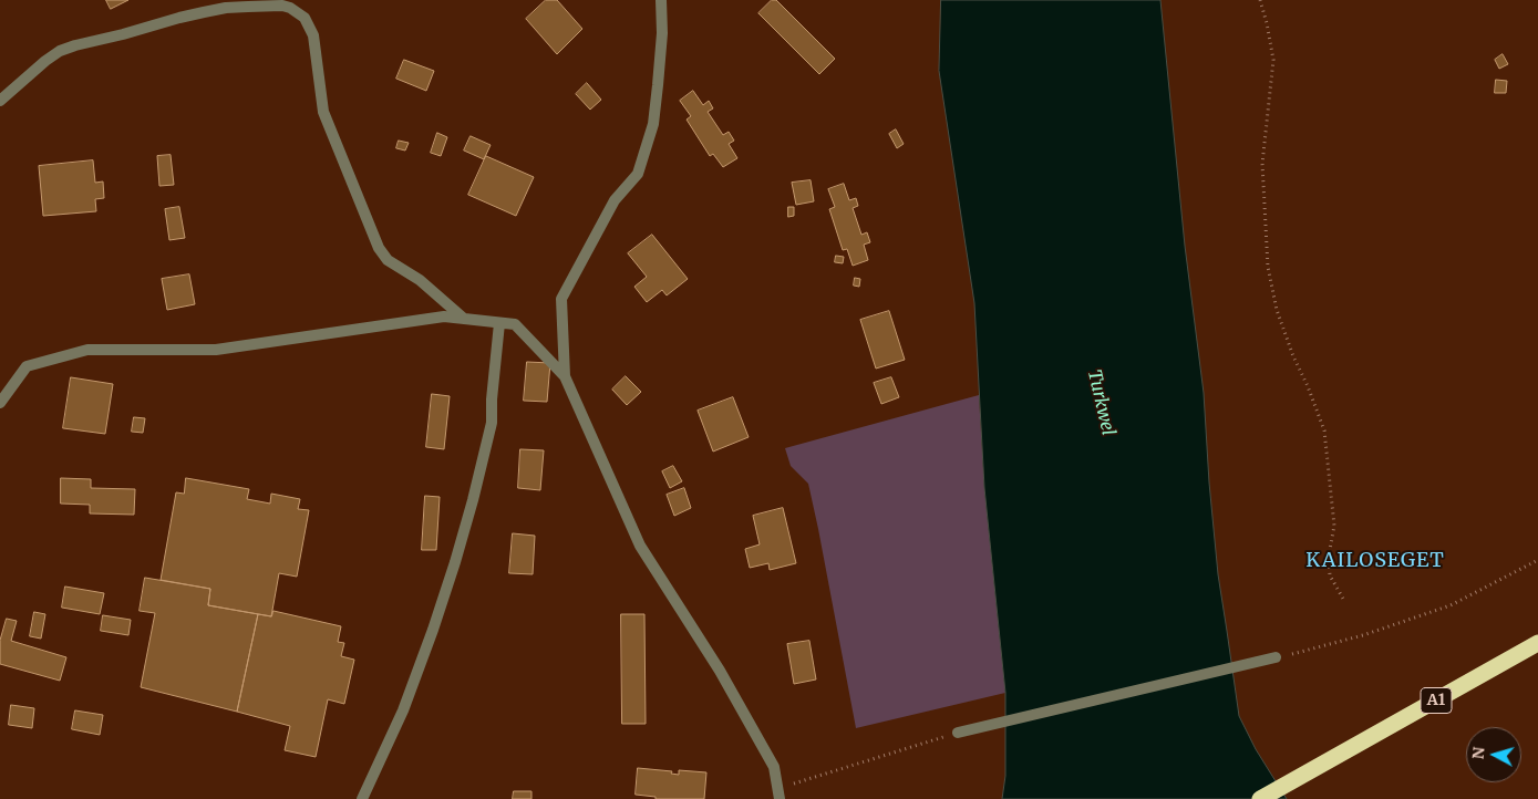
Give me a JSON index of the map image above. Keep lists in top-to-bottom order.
{
  "streets": {
    "highway": ["A1"]
  },
  "districts": ["KAILOSEGET"],
  "water": ["Turkwel"],
  "north": "left"
}
